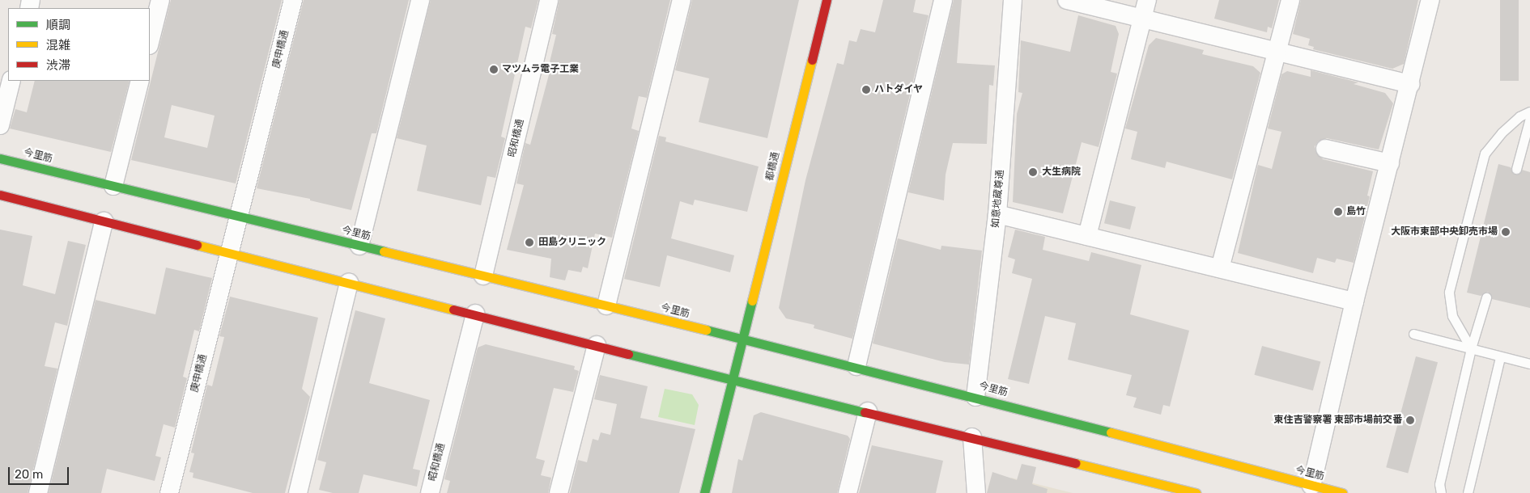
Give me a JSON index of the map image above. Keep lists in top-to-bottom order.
{
  "streets": {
    "main road": ["今里筋", "都橋通"],
    "street": ["庚申橋通", "昭和橋通", "如意地蔵尊通"]
  },
  "crossings": [
    ["庚申橋通", "今里筋"],
    ["昭和橋通", "今里筋"],
    ["今里筋", "都橋通"],
    ["今里筋", "如意地蔵尊通"]
  ],
  "places": [
    "マツムラ電子工業",
    "ハトダイヤ",
    "大生病院",
    "島竹",
    "大阪市東部中央卸売市場",
    "田島クリニック",
    "東住吉警察署 東部市場前交番"
  ],
  "legend": ["順調", "混雑", "渋滞"],
  "scale_bar": "20 m"
}
